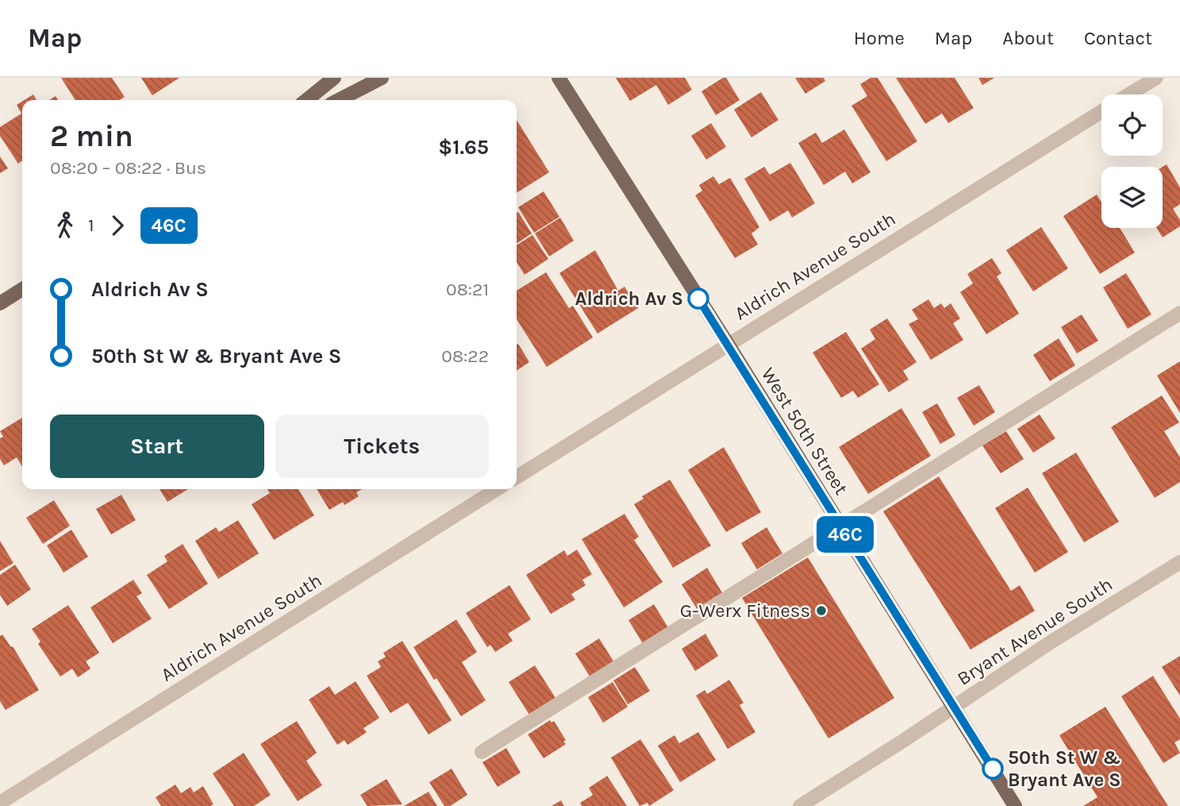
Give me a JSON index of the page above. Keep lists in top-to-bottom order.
{
  "streets": {
    "main road": ["West 50th Street"],
    "street": ["Aldrich Avenue South", "Bryant Avenue South"]
  },
  "crossings": [
    ["Aldrich Avenue South", "West 50th Street"],
    ["West 50th Street", "Bryant Avenue South"]
  ],
  "places": ["Aldrich Av S", "G-Werx Fitness", "50th St W & Bryant Ave S"],
  "lines": ["bus line 46C"],
  "page": {
    "header": "Map",
    "nav": [
      "Home",
      "Map",
      "About",
      "Contact"
    ],
    "on_map": "46C",
    "heading": ["2 min", "08:20 – 08:22 · Bus", "$1.65"],
    "legs": ["1", "46C"],
    "list": [
      {
        "name": "Aldrich Av S",
        "value": "08:21"
      },
      {
        "name": "50th St W & Bryant Ave S",
        "value": "08:22"
      }
    ],
    "buttons": ["Start", "Tickets"]
  }
}
